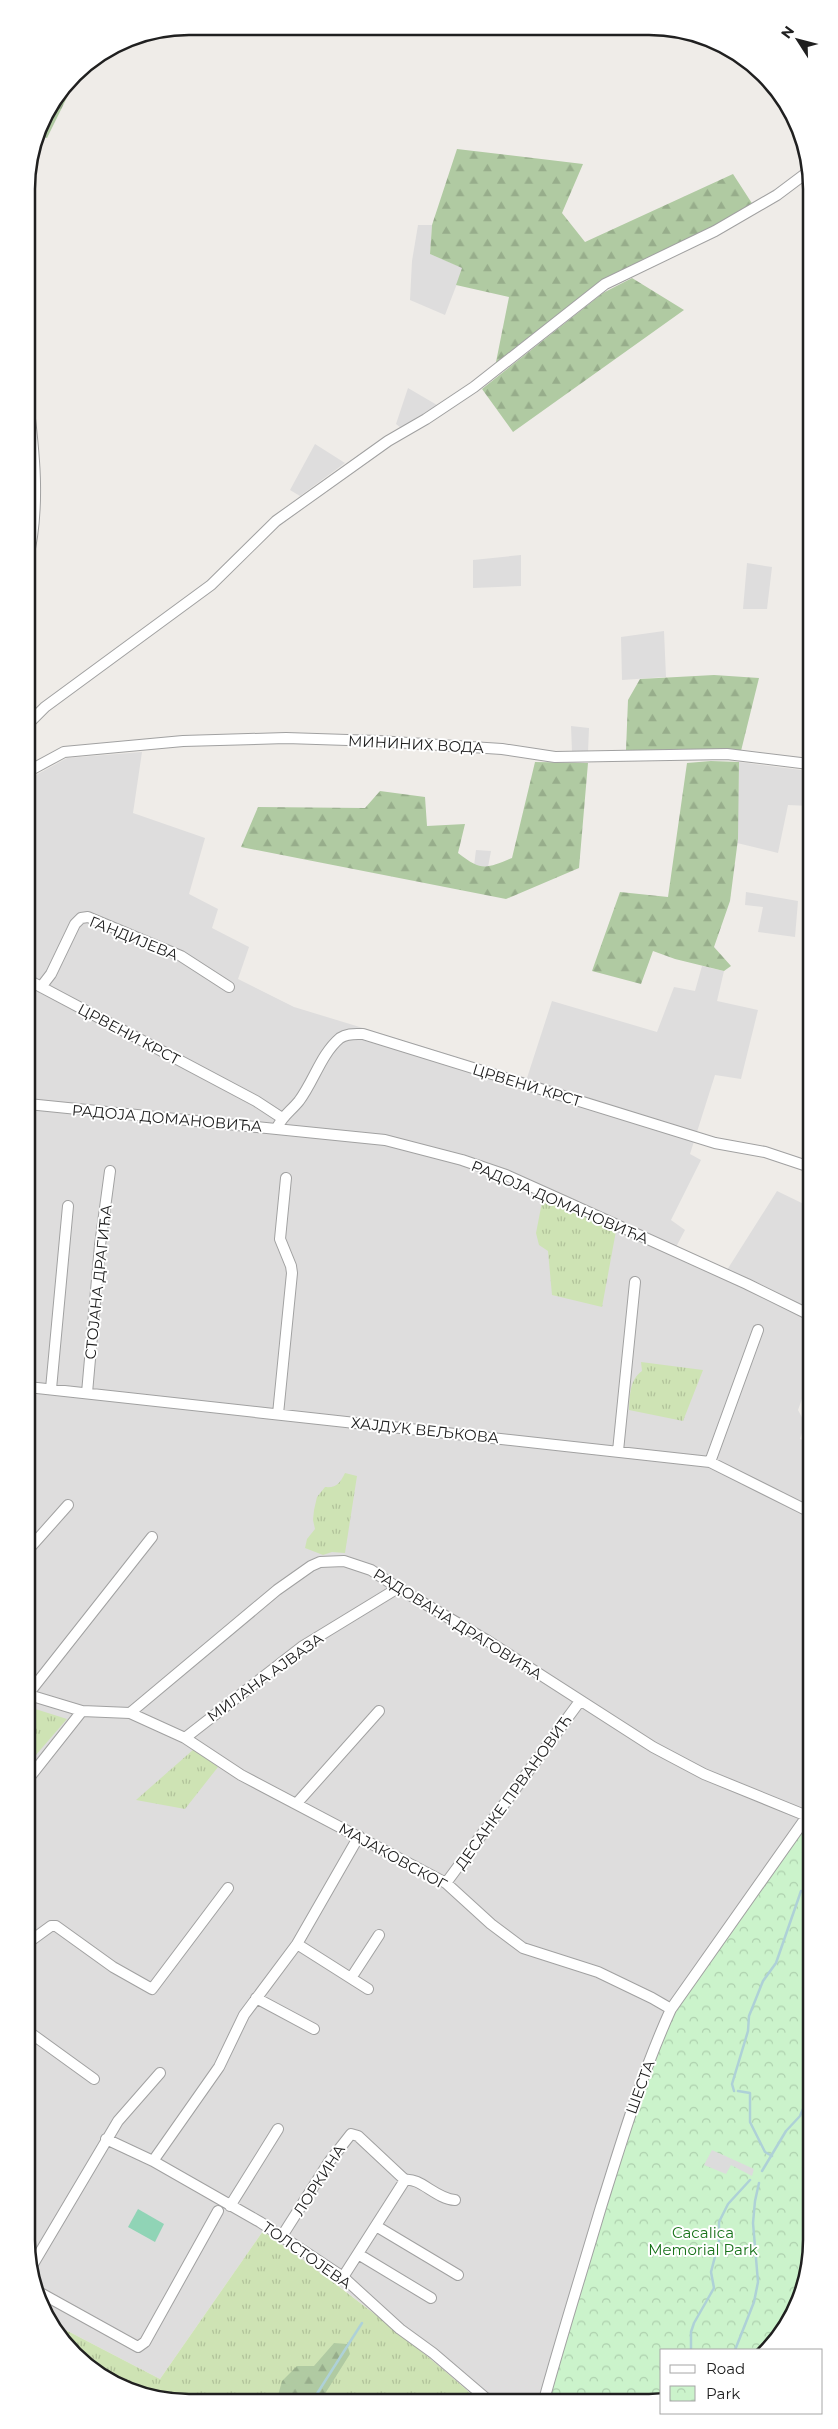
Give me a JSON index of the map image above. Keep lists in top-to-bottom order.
{
  "streets": {
    "street": [
      "МИНИНИХ ВОДА",
      "ГАНДИЈЕВА",
      "ЦРВЕНИ КРСТ",
      "РАДОЈА ДОМАНОВИЋА",
      "СТОЈАНА ДРАГИЋА",
      "ХАЈДУК ВЕЉКОВА",
      "РАДОВАНА ДРАГОВИЋА",
      "МИЛАНА АЈВАЗА",
      "ДЕСАНКЕ ПРВАНОВИЋ",
      "МАЈАКОВСКОГ",
      "ШЕСТА",
      "ЛОРКИНА",
      "ТОЛСТОЈЕВА"
    ]
  },
  "crossings": [
    ["ГАНДИЈЕВА", "ЦРВЕНИ КРСТ"],
    ["ЦРВЕНИ КРСТ", "РАДОЈА ДОМАНОВИЋА"],
    ["СТОЈАНА ДРАГИЋА", "ХАЈДУК ВЕЉКОВА"],
    ["РАДОВАНА ДРАГОВИЋА", "МИЛАНА АЈВАЗА"],
    ["РАДОВАНА ДРАГОВИЋА", "ДЕСАНКЕ ПРВАНОВИЋ"],
    ["РАДОВАНА ДРАГОВИЋА", "МАЈАКОВСКОГ"],
    ["МИЛАНА АЈВАЗА", "МАЈАКОВСКОГ"],
    ["ДЕСАНКЕ ПРВАНОВИЋ", "МАЈАКОВСКОГ"],
    ["МАЈАКОВСКОГ", "ШЕСТА"],
    ["ЛОРКИНА", "ТОЛСТОЈЕВА"]
  ],
  "parks": ["Cacalica Memorial Park"],
  "legend": ["Road", "Park"],
  "north": "top left"
}
